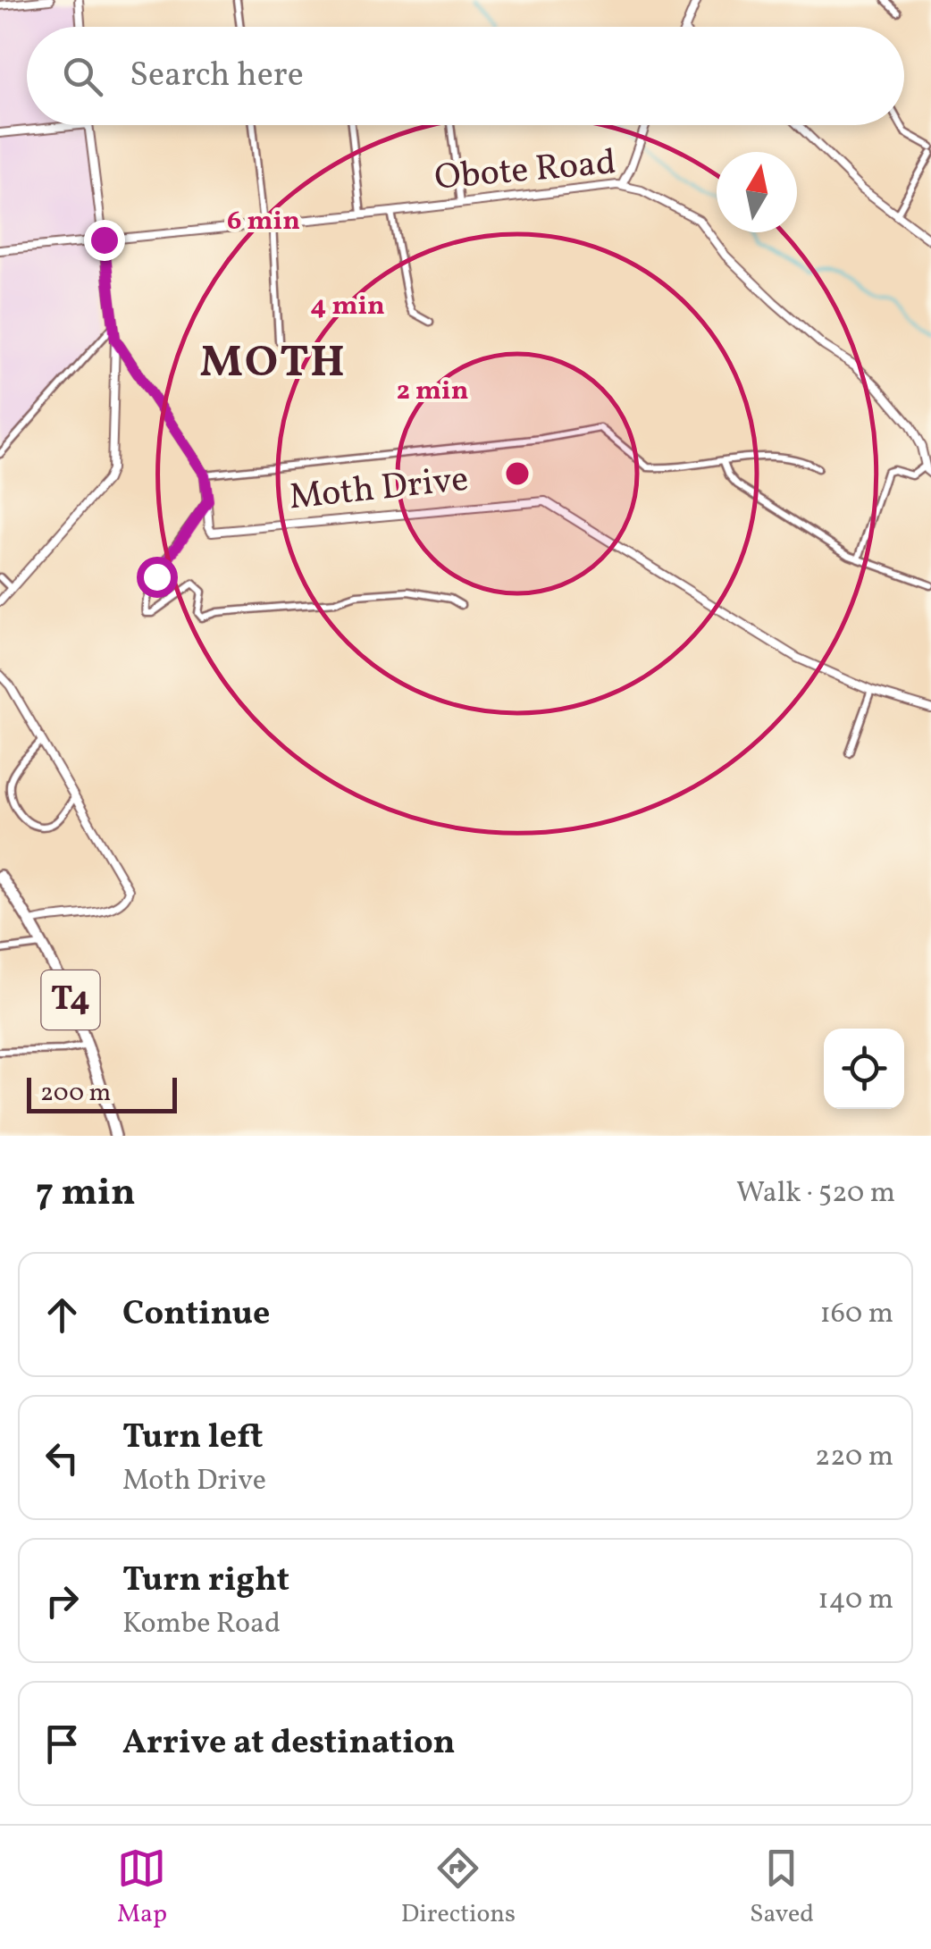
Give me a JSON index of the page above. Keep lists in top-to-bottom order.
{
  "streets": {
    "highway": ["T4"],
    "street": ["Obote Road", "Moth Drive"]
  },
  "districts": ["MOTH"],
  "scale_bar": "200 m",
  "north": "top",
  "page": {
    "search": "Search here",
    "scale": "200 m",
    "heading": ["7 min", "Walk · 520 m"],
    "list": [
      ["Continue", "160 m"],
      ["Turn left", "Moth Drive", "220 m"],
      ["Turn right", "Kombe Road", "140 m"],
      "Arrive at destination"
    ],
    "nav": ["Map", "Directions", "Saved"]
  },
  "rings": ["6 min", "4 min", "2 min"]
}
